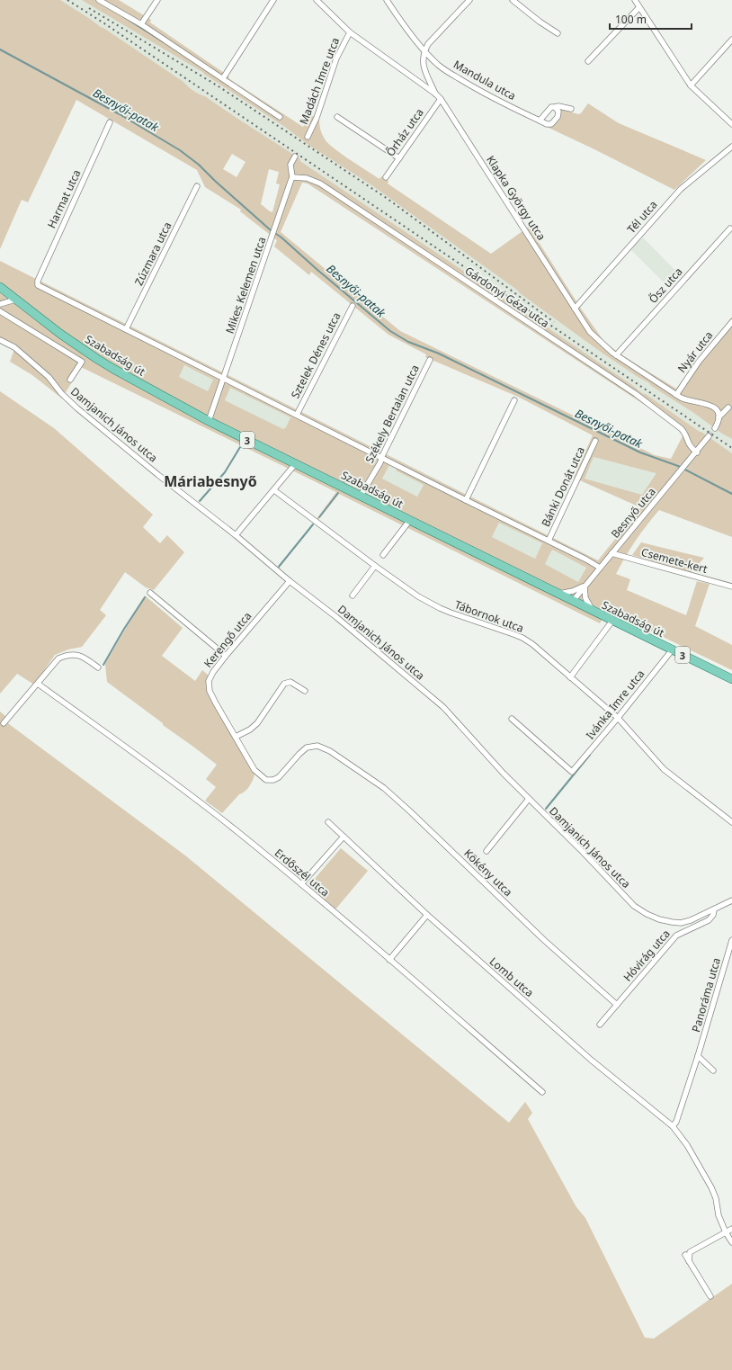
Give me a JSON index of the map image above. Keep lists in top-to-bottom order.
{
  "streets": {
    "main road": ["Szabadság út", "3"],
    "street": [
      "Mandula utca",
      "Madách Imre utca",
      "Őrház utca",
      "Klapka György utca",
      "Harmat utca",
      "Tél utca",
      "Zúzmara utca",
      "Mikes Kelemen utca",
      "Ősz utca",
      "Gárdonyi Géza utca",
      "Nyár utca",
      "Sztelek Dénes utca",
      "Székely Bertalan utca",
      "Damjanich János utca",
      "Bánki Donát utca",
      "Besnyő utca",
      "Csemete-kert",
      "Tábornok utca",
      "Kerengő utca",
      "Ivánka Imre utca",
      "Erdőszél utca",
      "Kökény utca",
      "Hóvirág utca",
      "Lomb utca",
      "Panoráma utca"
    ]
  },
  "crossings": [
    ["Madách Imre utca", "Klapka György utca"],
    ["Őrház utca", "Klapka György utca"],
    ["Klapka György utca", "Tél utca"],
    ["Klapka György utca", "Ősz utca"],
    ["Klapka György utca", "Nyár utca"],
    ["Harmat utca", "Zúzmara utca"],
    ["Mikes Kelemen utca", "Gárdonyi Géza utca"],
    ["Mikes Kelemen utca", "Szabadság út"],
    ["Gárdonyi Géza utca", "Besnyő utca"],
    ["Szabadság út", "Székely Bertalan utca"],
    ["Szabadság út", "Besnyő utca"],
    ["Szabadság út", "Ivánka Imre utca"],
    ["Damjanich János utca", "Kerengő utca"],
    ["Damjanich János utca", "Hóvirág utca"],
    ["Besnyő utca", "Csemete-kert"],
    ["Tábornok utca", "Ivánka Imre utca"],
    ["Kerengő utca", "Kökény utca"],
    ["Kökény utca", "Hóvirág utca"],
    ["Lomb utca", "Panoráma utca"]
  ],
  "districts": ["Máriabesnyő"],
  "water": ["Besnyői-patak"],
  "scale_bar": "100 m"
}
